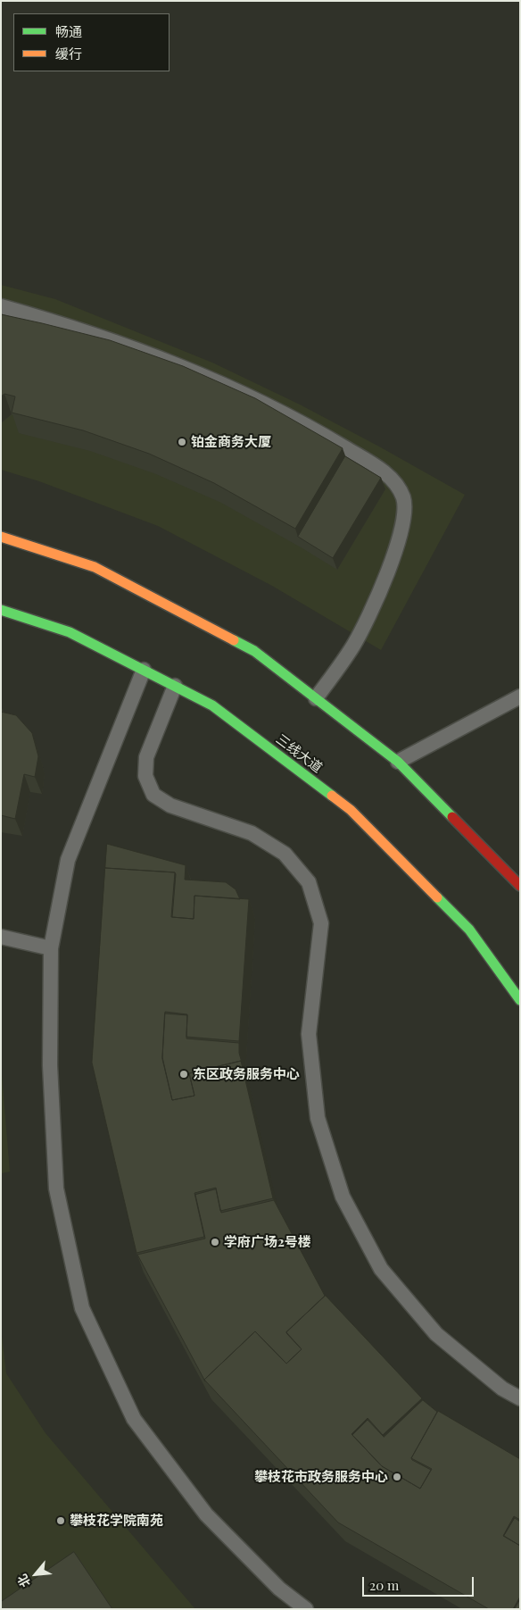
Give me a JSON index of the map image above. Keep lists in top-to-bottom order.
{
  "streets": {
    "main road": ["三线大道"]
  },
  "places": [
    "铂金商务大厦",
    "东区政务服务中心",
    "学府广场2号楼",
    "攀枝花市政务服务中心",
    "攀枝花学院南苑"
  ],
  "legend": ["畅通", "缓行"],
  "scale_bar": "20 m",
  "north": "bottom left"
}
